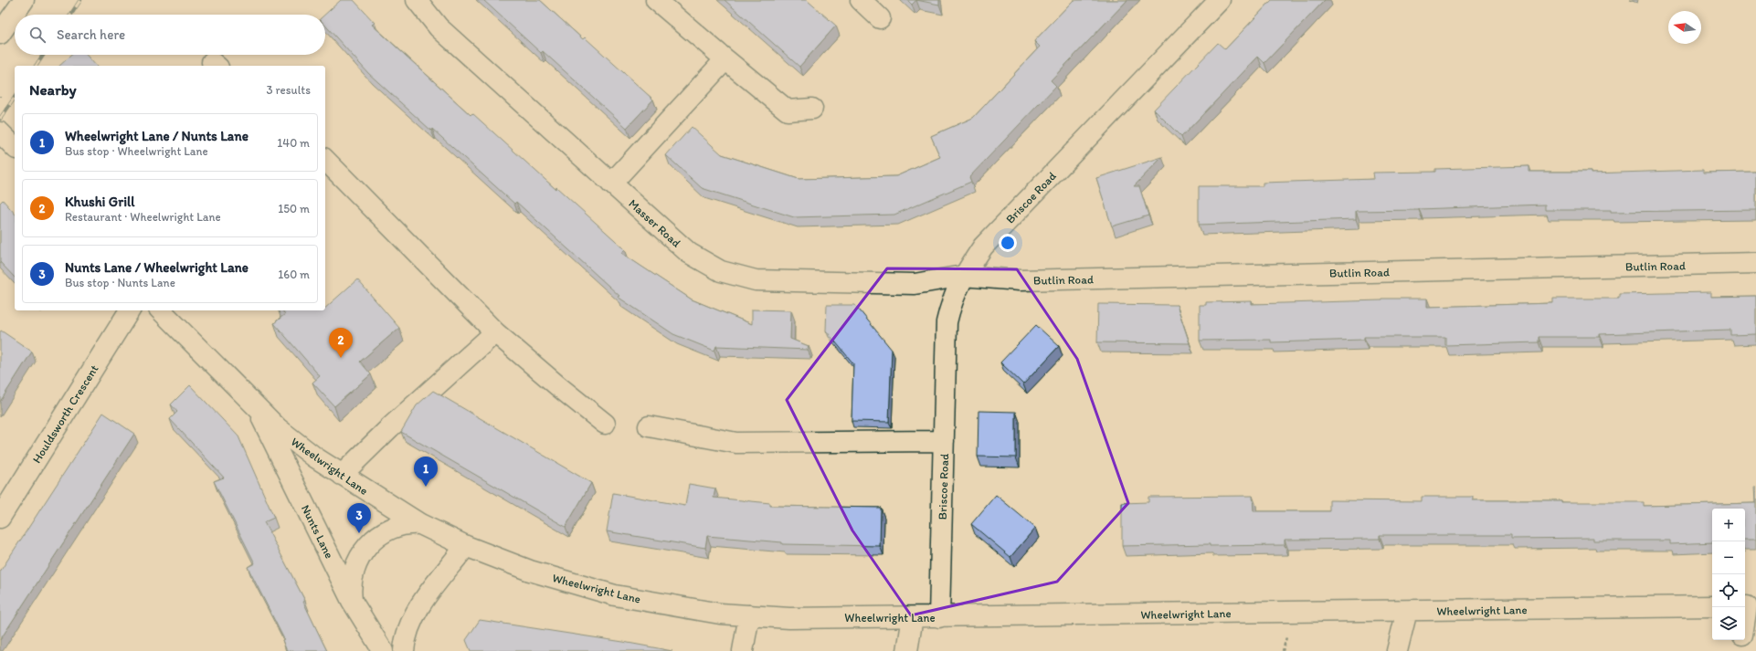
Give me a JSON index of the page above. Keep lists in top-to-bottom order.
{
  "streets": {
    "street": [
      "Briscoe Road",
      "Masser Road",
      "Butlin Road",
      "Houldsworth Crescent",
      "Wheelwright Lane",
      "Nunts Lane"
    ]
  },
  "crossings": [
    ["Briscoe Road", "Masser Road"],
    ["Briscoe Road", "Butlin Road"],
    ["Briscoe Road", "Wheelwright Lane"],
    ["Masser Road", "Butlin Road"],
    ["Wheelwright Lane", "Nunts Lane"]
  ],
  "north": "left",
  "page": {
    "search": "Search here",
    "heading": ["Nearby", "3 results"],
    "list": [
      {
        "mark": "1",
        "name": "Wheelwright Lane / Nunts Lane",
        "note": "Bus stop · Wheelwright Lane",
        "value": "140 m"
      },
      {
        "mark": "2",
        "name": "Khushi Grill",
        "note": "Restaurant · Wheelwright Lane",
        "value": "150 m"
      },
      {
        "mark": "3",
        "name": "Nunts Lane / Wheelwright Lane",
        "note": "Bus stop · Nunts Lane",
        "value": "160 m"
      }
    ],
    "pins": ["2", "1", "3"],
    "map_buttons": ["+", "−"]
  }
}
